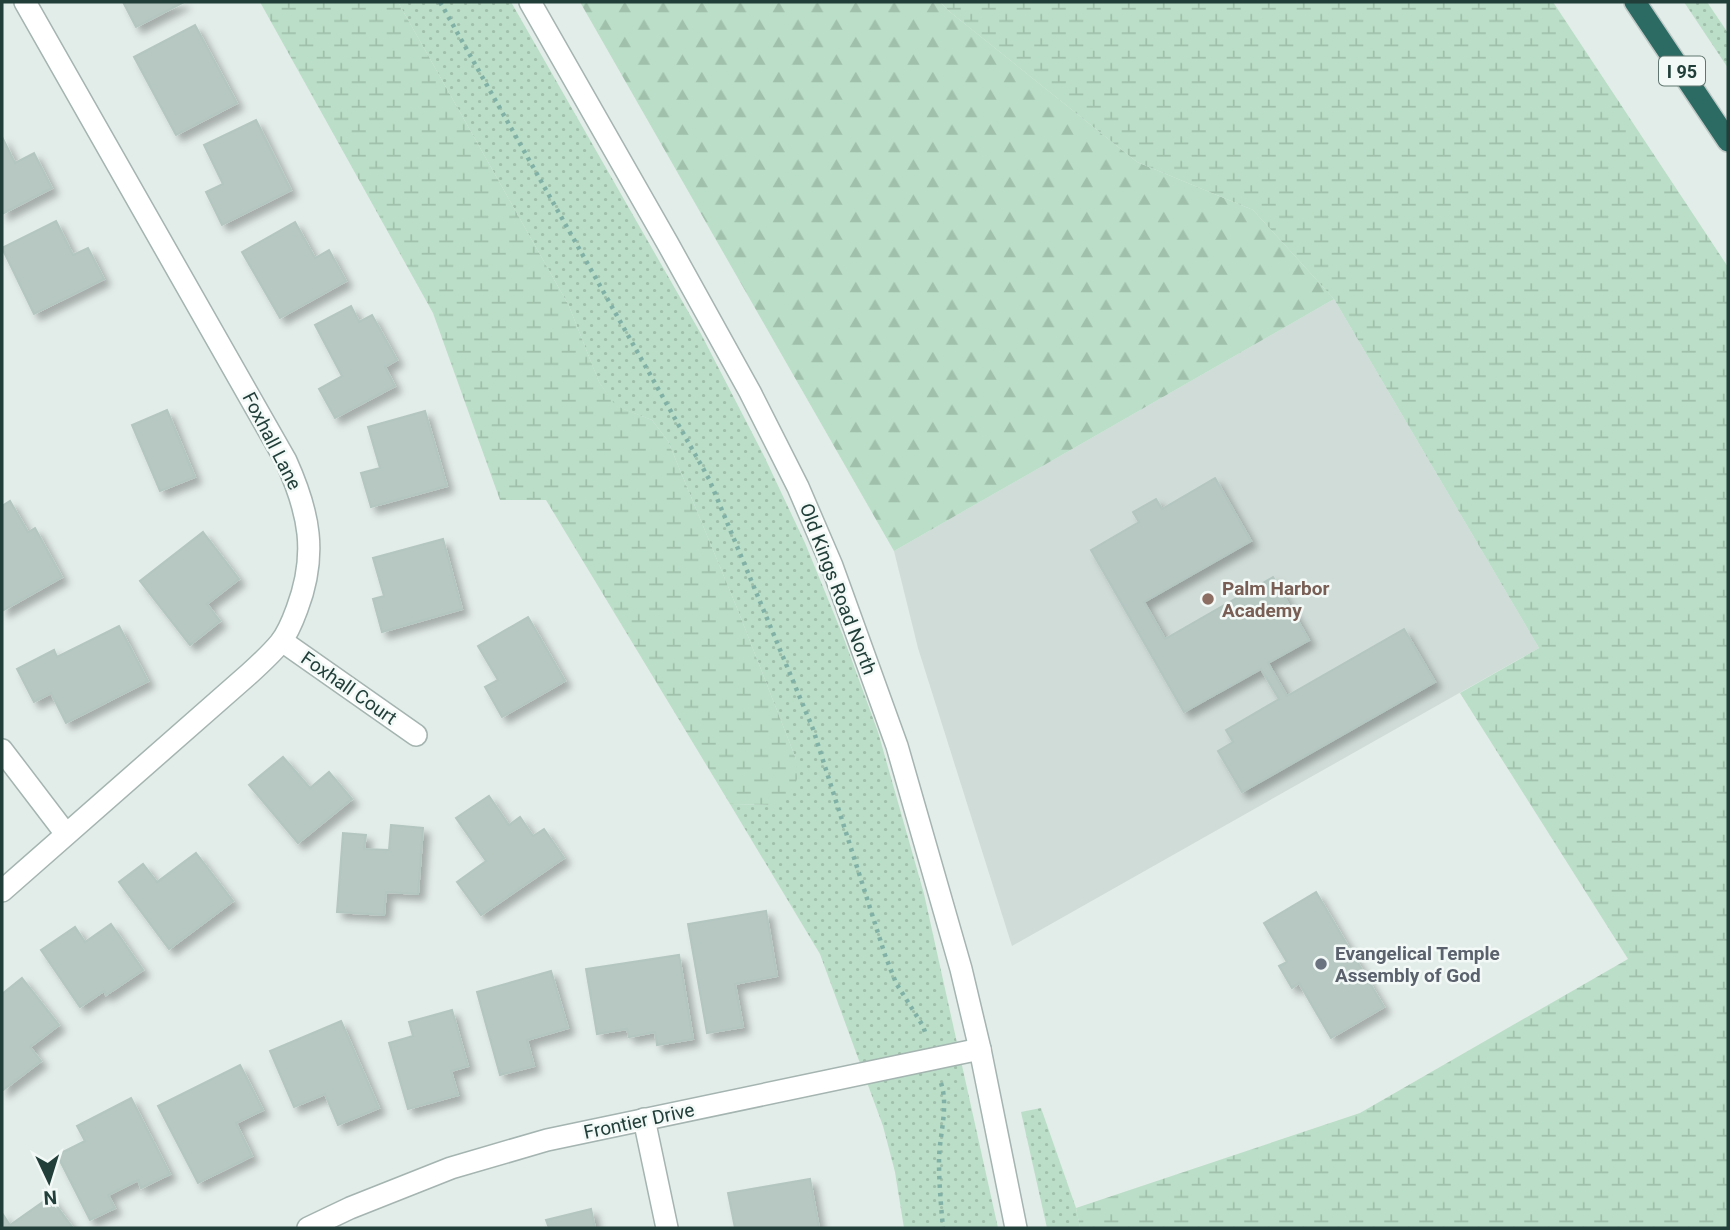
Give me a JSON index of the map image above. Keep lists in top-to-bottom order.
{
  "streets": {
    "highway": ["I 95"],
    "street": [
      "Foxhall Lane",
      "Old Kings Road North",
      "Foxhall Court",
      "Frontier Drive"
    ]
  },
  "crossings": [
    ["Foxhall Lane", "Foxhall Court"],
    ["Old Kings Road North", "Frontier Drive"]
  ],
  "places": ["Palm Harbor Academy", "Evangelical Temple Assembly of God"],
  "north": "bottom"
}
